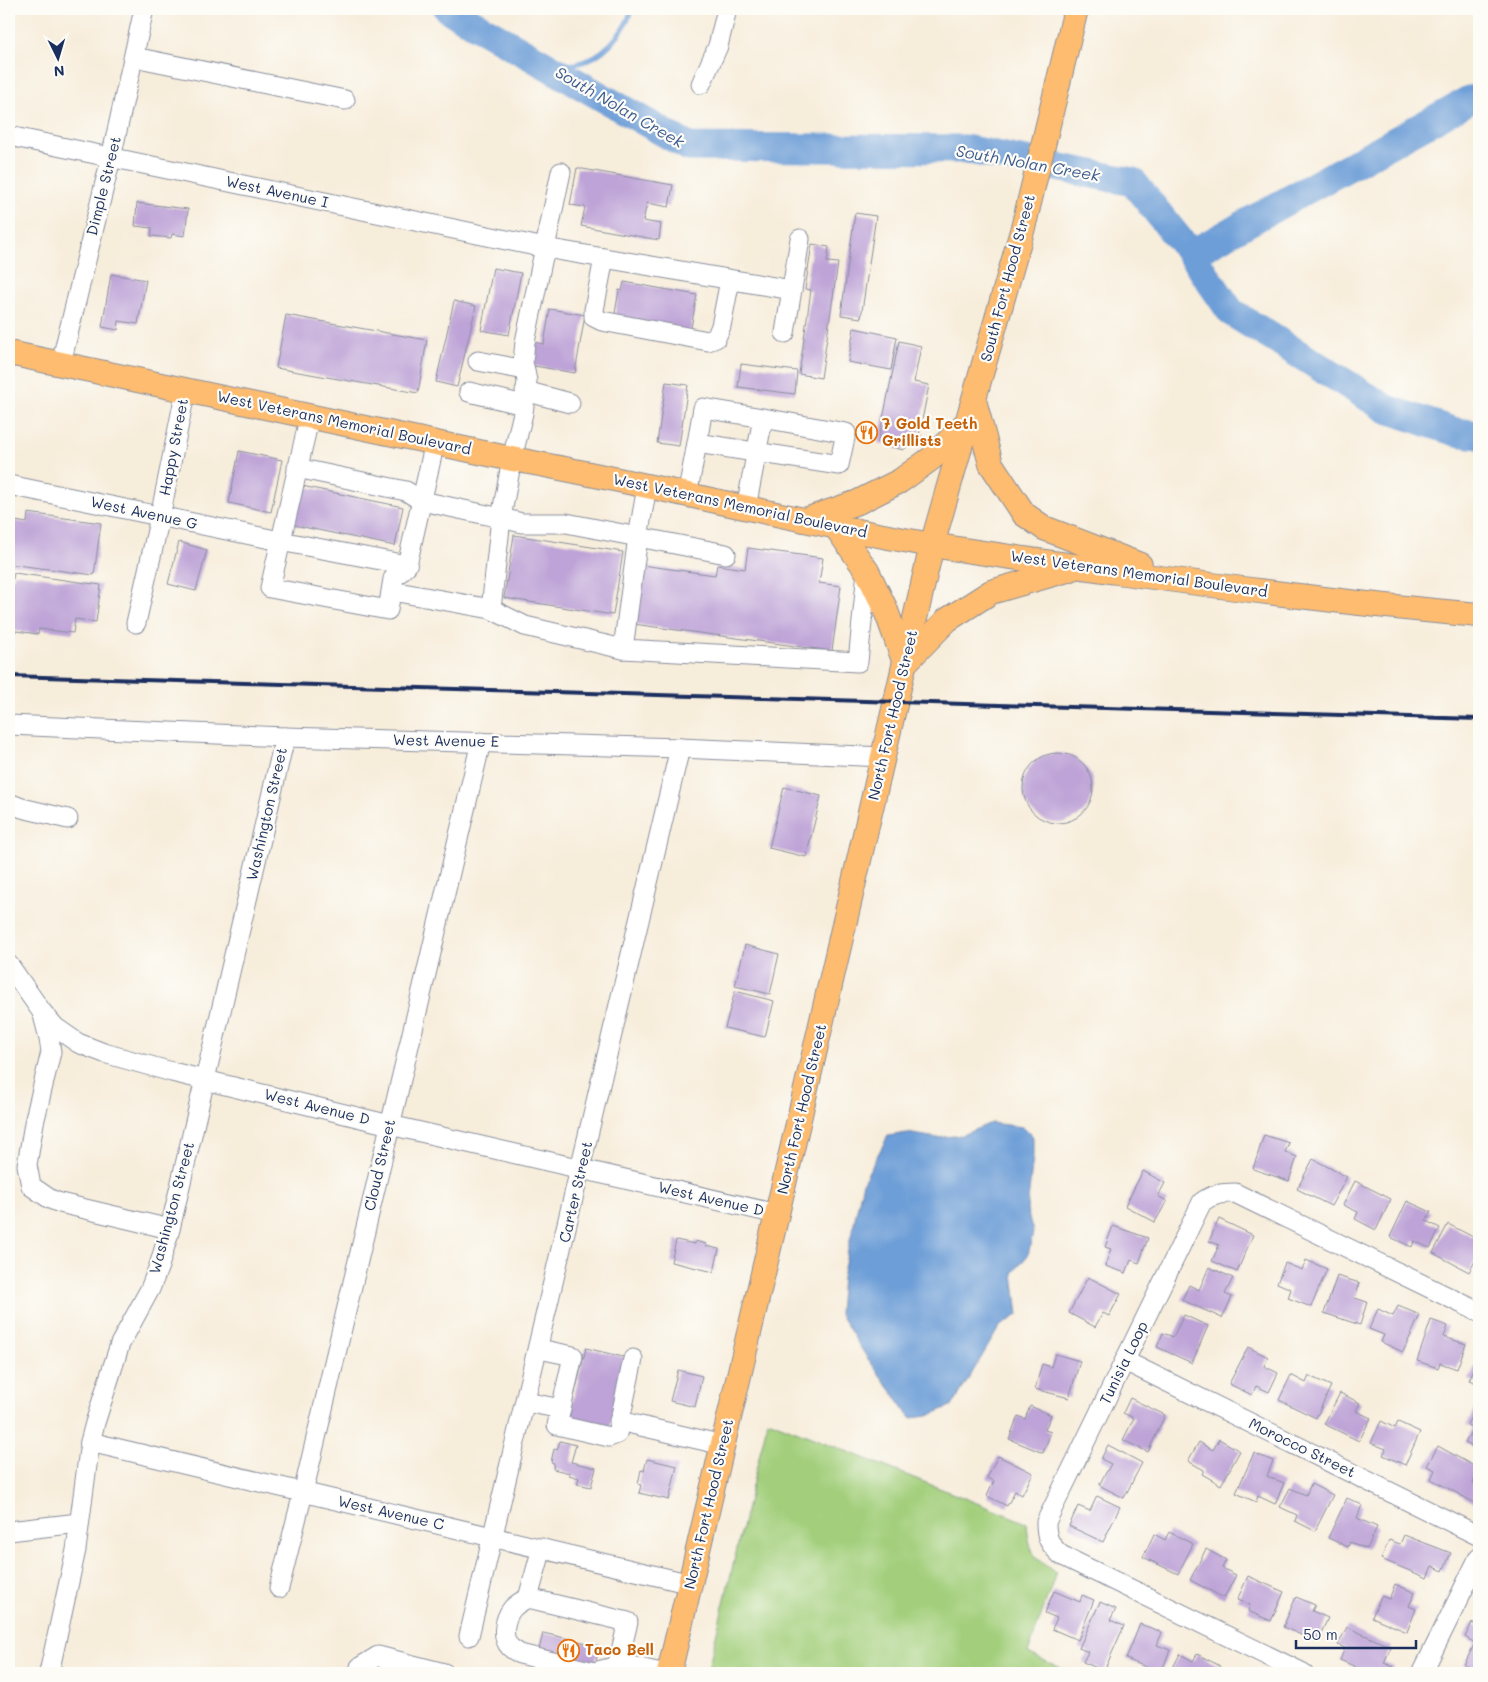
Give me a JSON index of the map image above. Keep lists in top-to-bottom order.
{
  "streets": {
    "main road": ["South Fort Hood Street", "West Veterans Memorial Boulevard", "North Fort Hood Street"],
    "street": [
      "Dimple Street",
      "West Avenue I",
      "Happy Street",
      "West Avenue G",
      "West Avenue E",
      "Washington Street",
      "West Avenue D",
      "Cloud Street",
      "Carter Street",
      "Tunisia Loop",
      "Morocco Street",
      "West Avenue C"
    ]
  },
  "crossings": [
    ["Dimple Street", "West Avenue I"],
    ["Dimple Street", "West Veterans Memorial Boulevard"],
    ["South Fort Hood Street", "West Veterans Memorial Boulevard"],
    ["South Fort Hood Street", "North Fort Hood Street"],
    ["West Veterans Memorial Boulevard", "Happy Street"],
    ["West Veterans Memorial Boulevard", "North Fort Hood Street"],
    ["Happy Street", "West Avenue G"],
    ["North Fort Hood Street", "West Avenue E"],
    ["North Fort Hood Street", "West Avenue D"],
    ["North Fort Hood Street", "West Avenue C"],
    ["West Avenue E", "Washington Street"],
    ["West Avenue E", "Cloud Street"],
    ["West Avenue E", "Carter Street"],
    ["Washington Street", "West Avenue D"],
    ["Washington Street", "West Avenue C"],
    ["West Avenue D", "Cloud Street"],
    ["West Avenue D", "Carter Street"],
    ["Cloud Street", "West Avenue C"],
    ["Carter Street", "West Avenue C"],
    ["Tunisia Loop", "Morocco Street"]
  ],
  "water": ["South Nolan Creek"],
  "places": {
    "restaurant": ["7 Gold Teeth Grillists", "Taco Bell"]
  },
  "scale_bar": "50 m",
  "north": "bottom"
}
